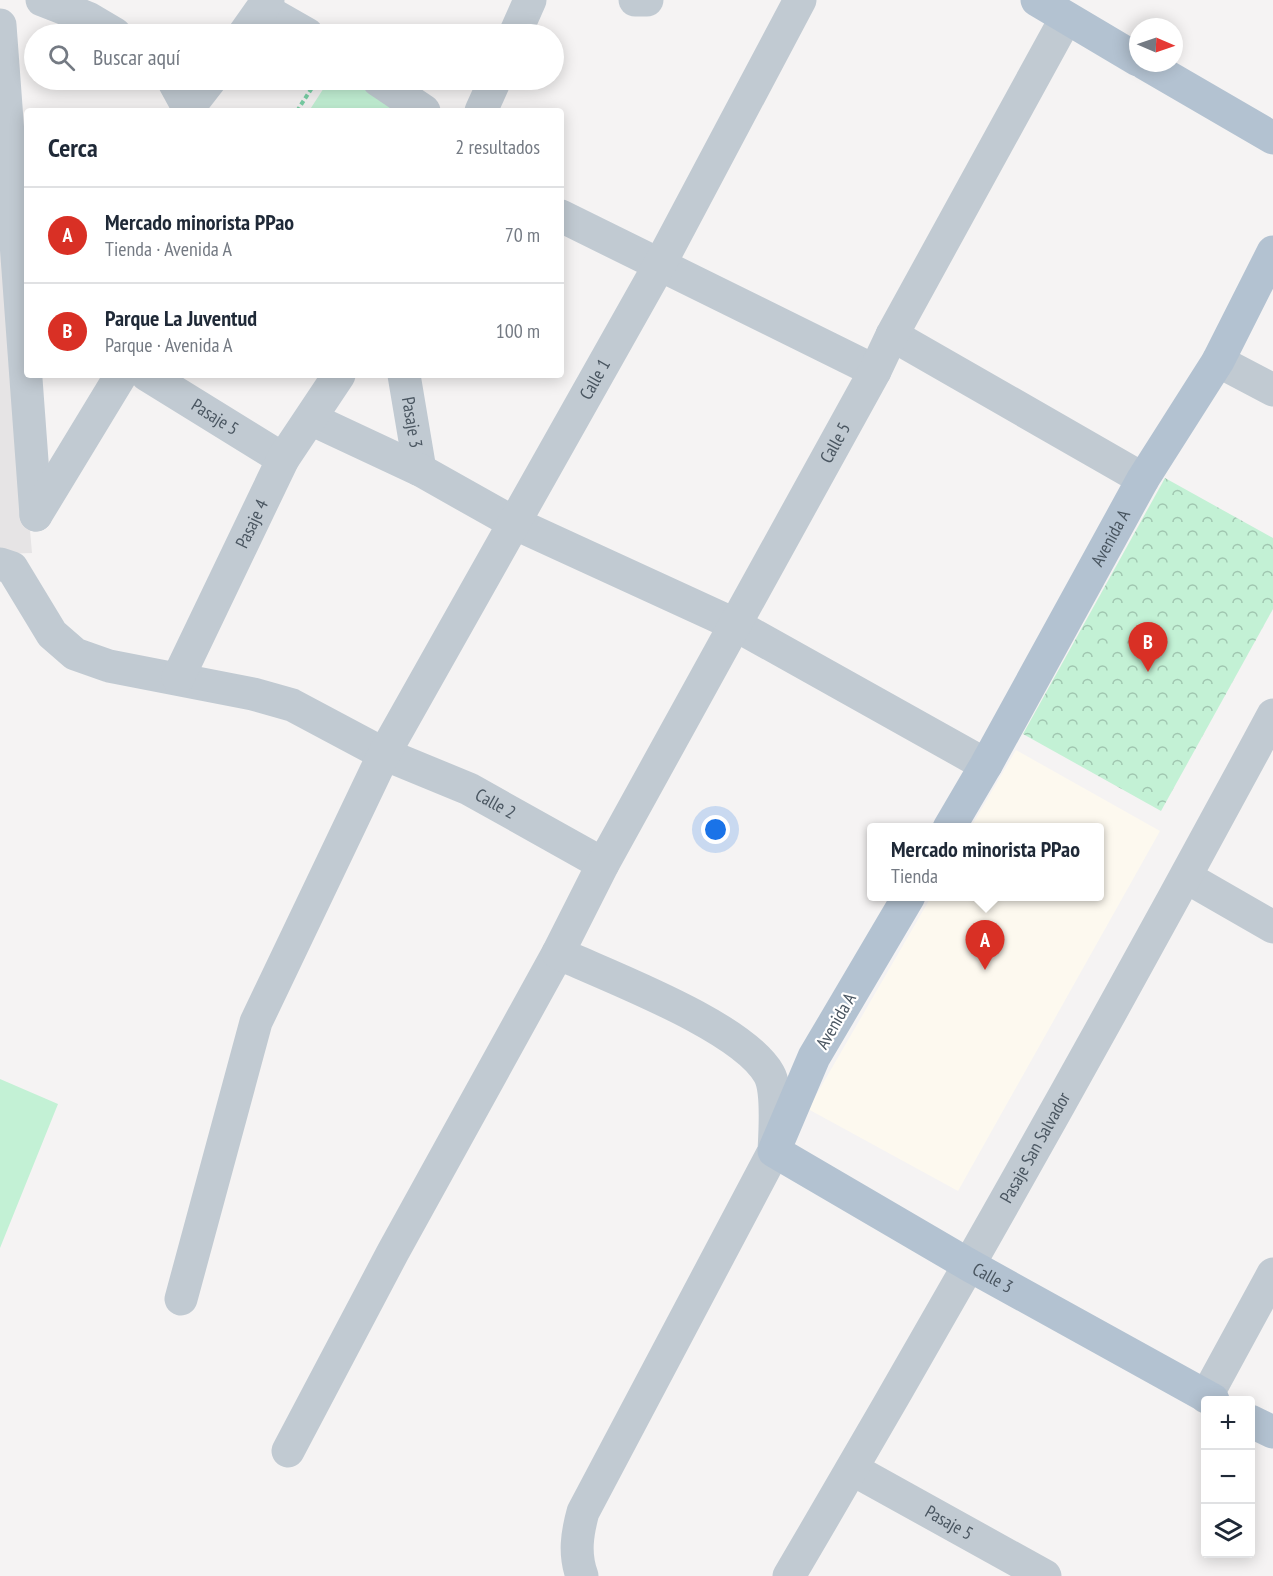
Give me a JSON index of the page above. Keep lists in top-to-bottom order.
{
  "streets": {
    "main road": ["Avenida A", "Calle 3"],
    "street": [
      "Calle 1",
      "Pasaje 5",
      "Pasaje 3",
      "Calle 5",
      "Pasaje 4",
      "Calle 2",
      "Pasaje San Salvador"
    ]
  },
  "crossings": [
    ["Calle 1", "Calle 2"],
    ["Pasaje 5", "Pasaje 4"],
    ["Pasaje 5", "Pasaje San Salvador"],
    ["Calle 5", "Calle 2"],
    ["Pasaje 4", "Calle 2"],
    ["Avenida A", "Calle 3"],
    ["Pasaje San Salvador", "Calle 3"]
  ],
  "north": "right",
  "page": {
    "search": "Buscar aquí",
    "heading": ["Cerca", "2 resultados"],
    "list": [
      {
        "mark": "A",
        "name": "Mercado minorista PPao",
        "note": "Tienda · Avenida A",
        "value": "70 m"
      },
      {
        "mark": "B",
        "name": "Parque La Juventud",
        "note": "Parque · Avenida A",
        "value": "100 m"
      }
    ],
    "pins": ["B", "A"],
    "popup": ["Mercado minorista PPao", "Tienda"],
    "map_buttons": ["+", "−"]
  }
}
